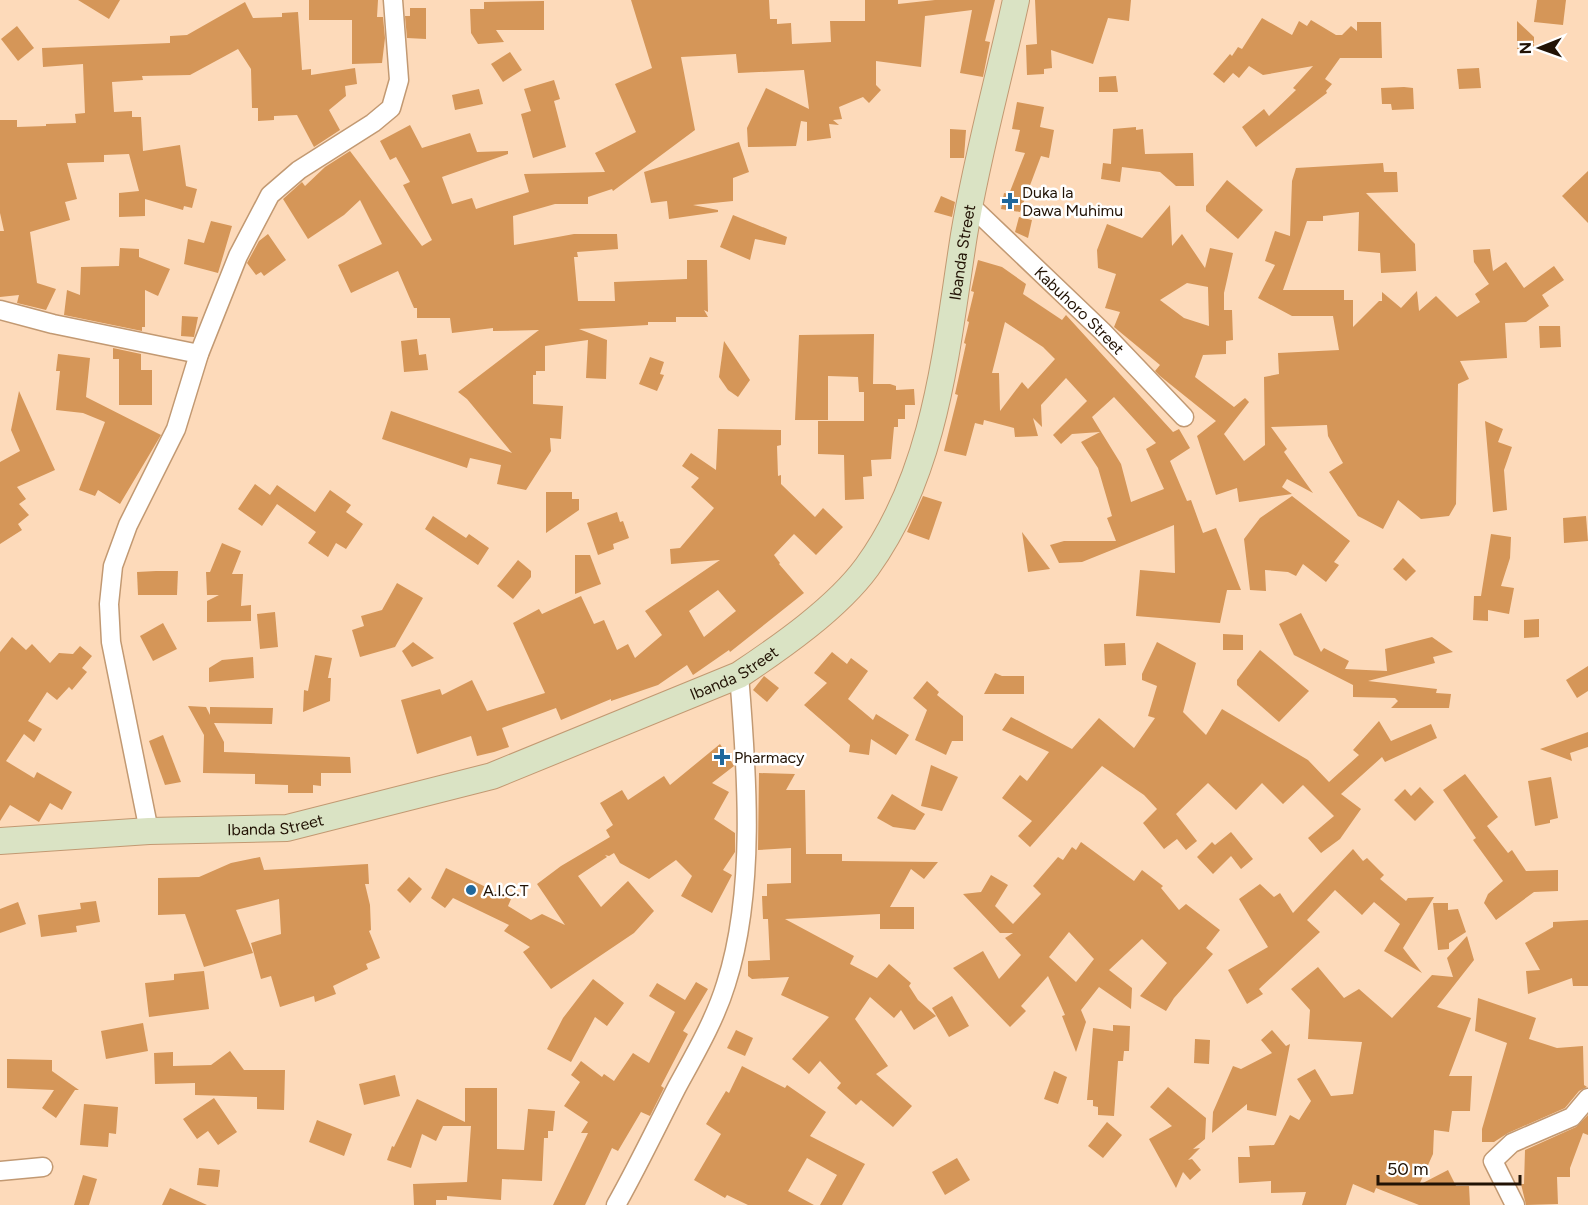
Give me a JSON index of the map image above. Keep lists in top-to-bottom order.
{
  "streets": {
    "street": ["Ibanda Street", "Kabuhoro Street"]
  },
  "crossings": [
    ["Ibanda Street", "Kabuhoro Street"]
  ],
  "places": {
    "health": ["Duka la Dawa Muhimu", "Pharmacy"],
    "other": ["A.I.C.T"]
  },
  "scale_bar": "50 m",
  "north": "left"
}
